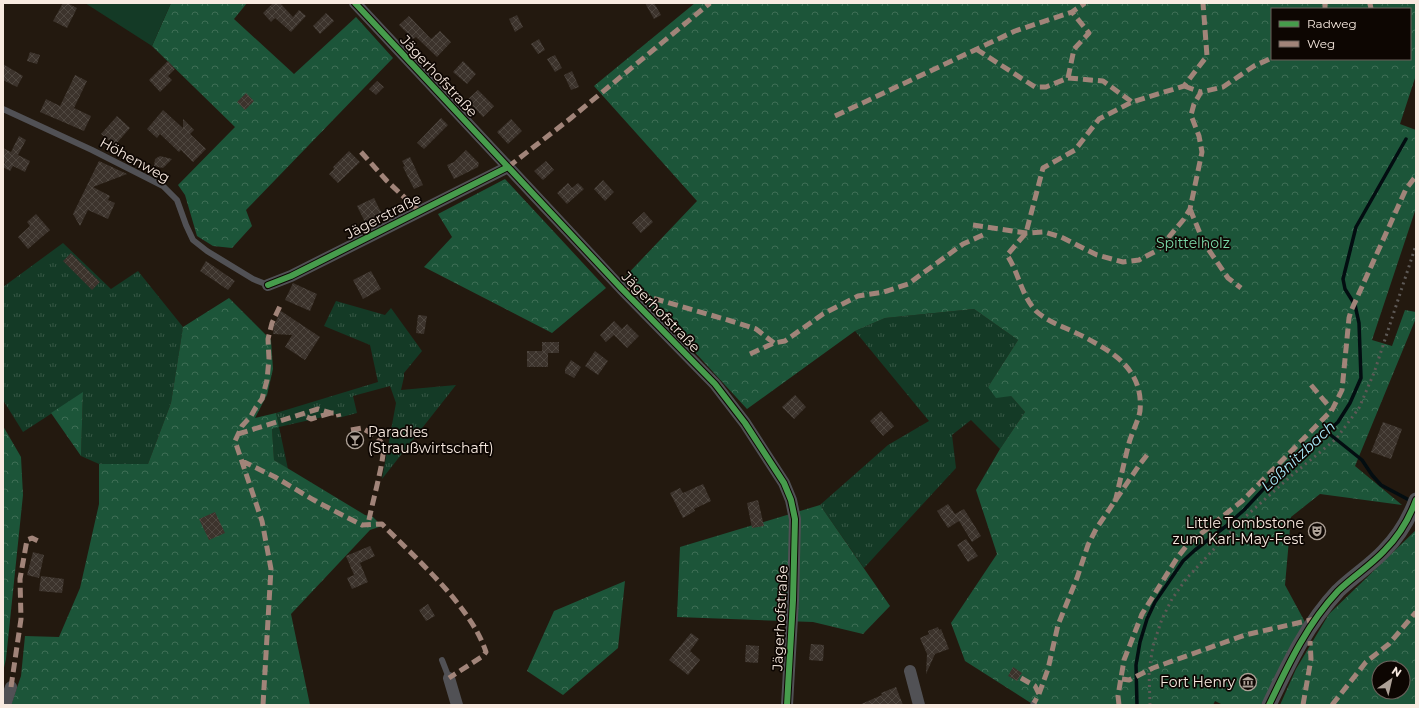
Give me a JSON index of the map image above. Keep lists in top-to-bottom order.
{
  "streets": {
    "street": ["Jägerhofstraße", "Jägerstraße"],
    "lane": ["Höhenweg"]
  },
  "crossings": [
    ["Jägerhofstraße", "Jägerstraße"],
    ["Höhenweg", "Jägerstraße"]
  ],
  "water": ["Lößnitzbach"],
  "parks": ["Spittelholz"],
  "places": {
    "bar": ["Paradies (Straußwirtschaft)"],
    "theatre": ["Little Tombstone zum Karl-May-Fest"],
    "museum": ["Fort Henry"]
  },
  "legend": ["Radweg", "Weg"],
  "north": "top right"
}
